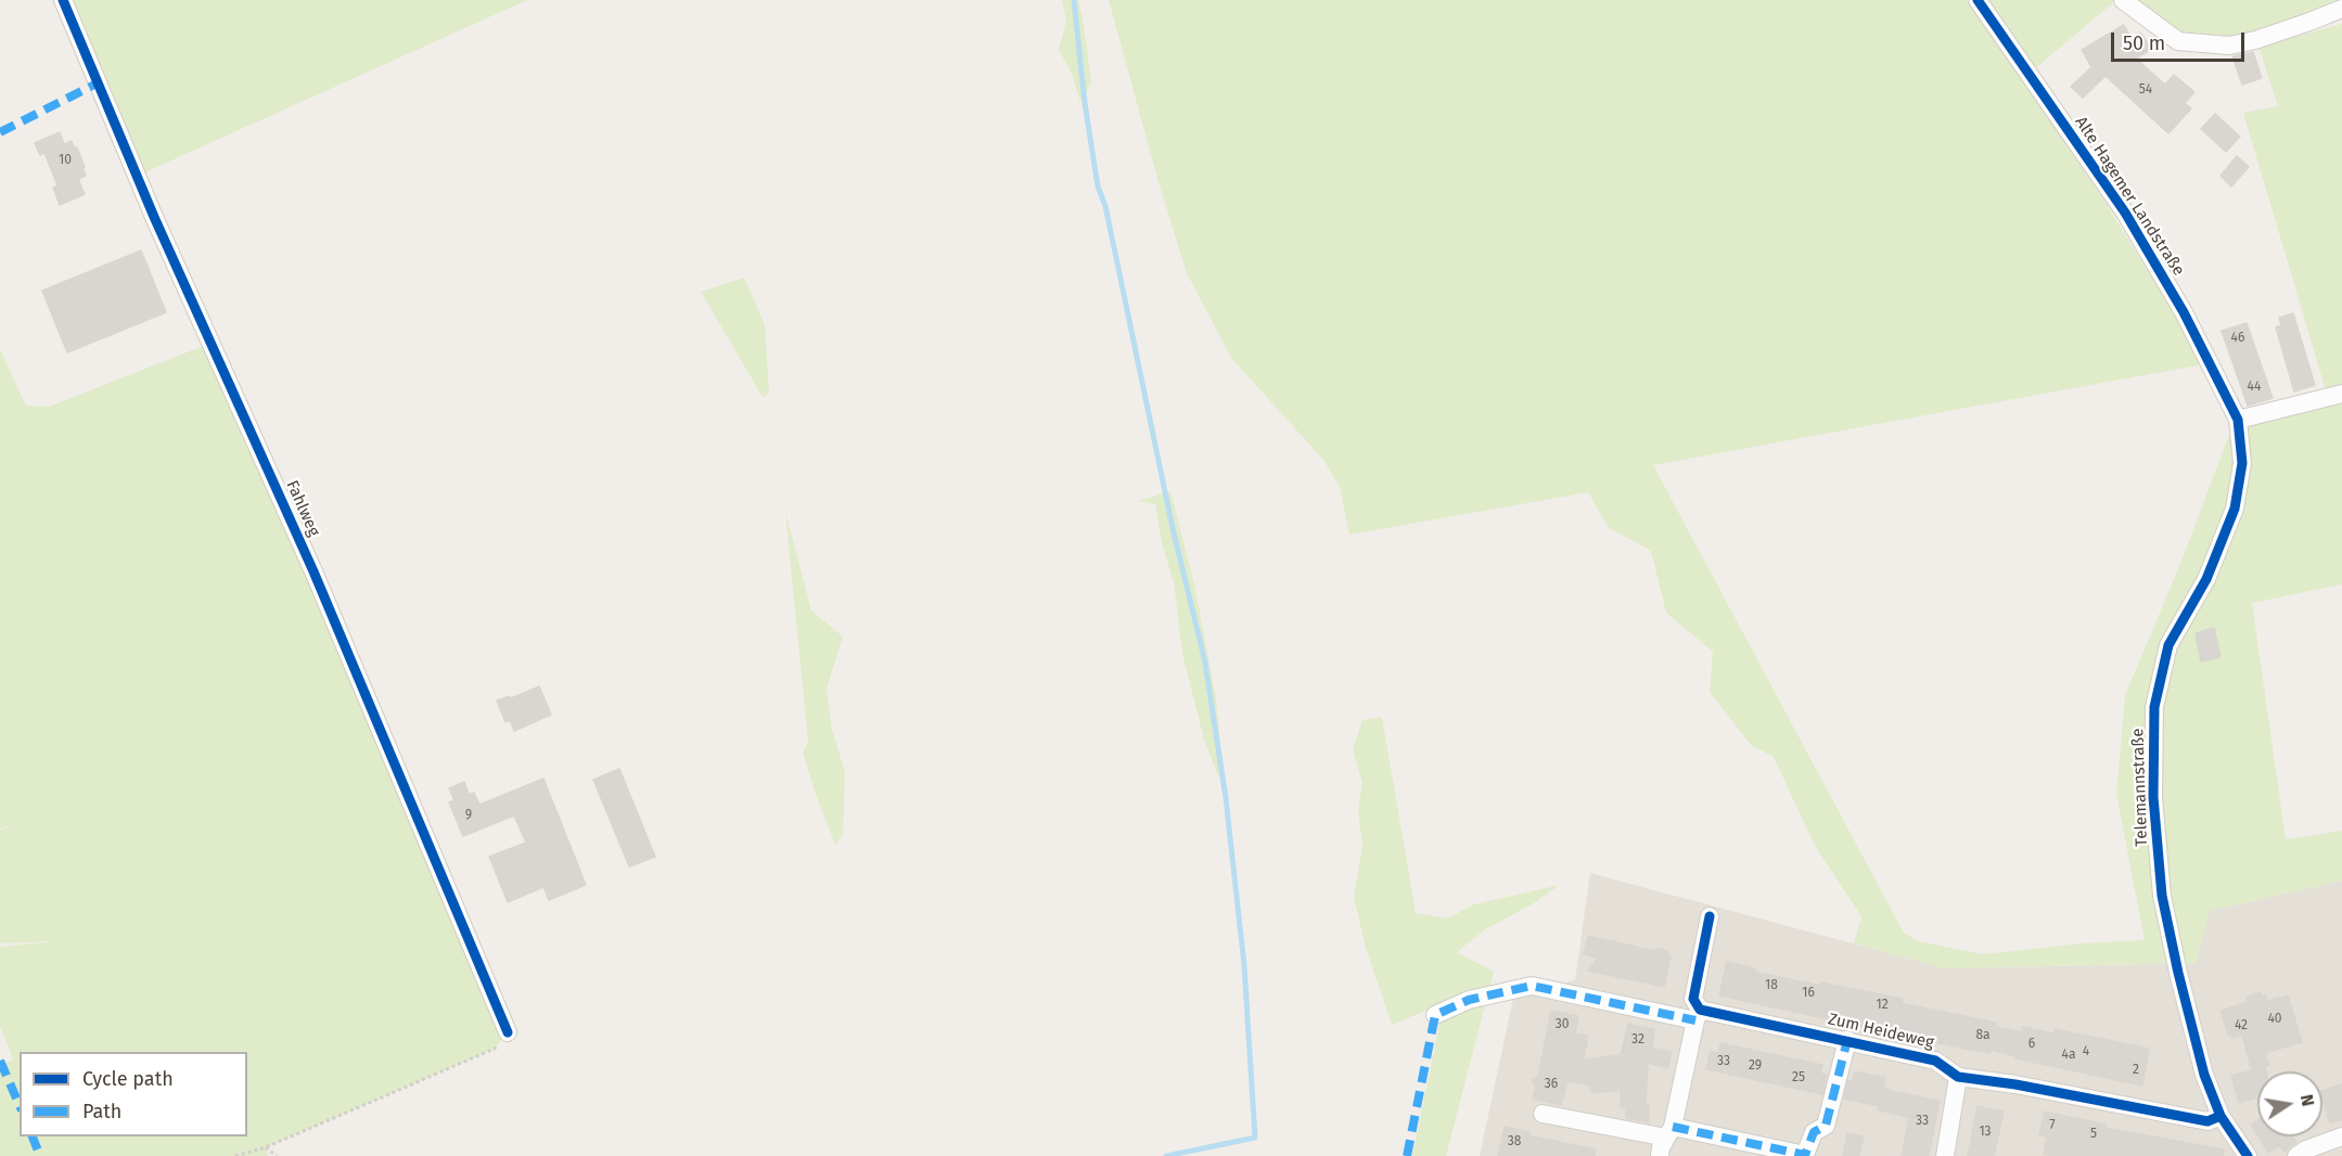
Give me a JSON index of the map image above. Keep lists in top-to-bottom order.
{
  "streets": {
    "street": [
      "Alte Hagemer Landstraße",
      "Fahlweg",
      "Telemannstraße",
      "Zum Heideweg"
    ]
  },
  "crossings": [
    ["Alte Hagemer Landstraße", "Telemannstraße"],
    ["Telemannstraße", "Zum Heideweg"]
  ],
  "house_numbers": [
    "54",
    "10",
    "46",
    "44",
    "9",
    "18",
    "16",
    "12",
    "40",
    "30",
    "42",
    "8a",
    "32",
    "6",
    "4",
    "4a",
    "33",
    "29",
    "2",
    "25",
    "36",
    "33",
    "7",
    "13",
    "5",
    "38"
  ],
  "legend": ["Cycle path", "Path"],
  "scale_bar": "50 m",
  "north": "right"
}
